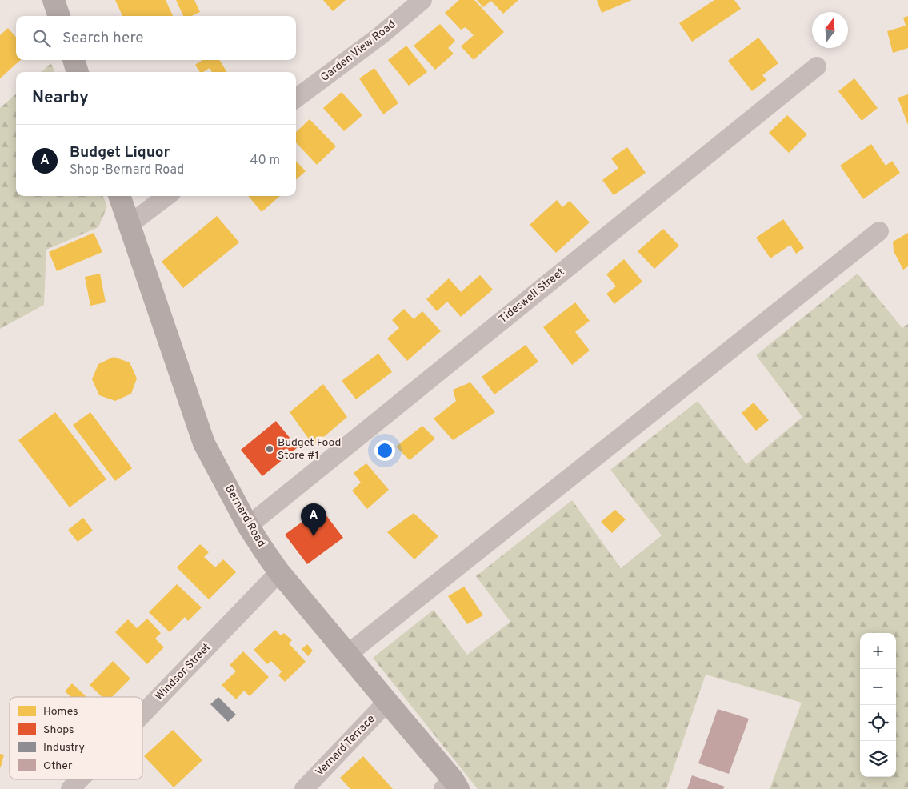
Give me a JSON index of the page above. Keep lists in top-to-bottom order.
{
  "streets": {
    "main road": ["Bernard Road"],
    "street": [
      "Garden View Road",
      "Tideswell Street",
      "Windsor Street",
      "Vernard Terrace"
    ]
  },
  "crossings": [
    ["Tideswell Street", "Bernard Road"],
    ["Bernard Road", "Windsor Street"],
    ["Bernard Road", "Vernard Terrace"]
  ],
  "places": ["Budget Food Store #1"],
  "legend": [
    "Homes",
    "Shops",
    "Industry",
    "Other"
  ],
  "north": "top",
  "page": {
    "search": "Search here",
    "heading": "Nearby",
    "list": [
      {
        "mark": "A",
        "name": "Budget Liquor",
        "note": "Shop · Bernard Road",
        "value": "40 m"
      }
    ],
    "pins": "A",
    "map_buttons": ["+", "−"]
  }
}
